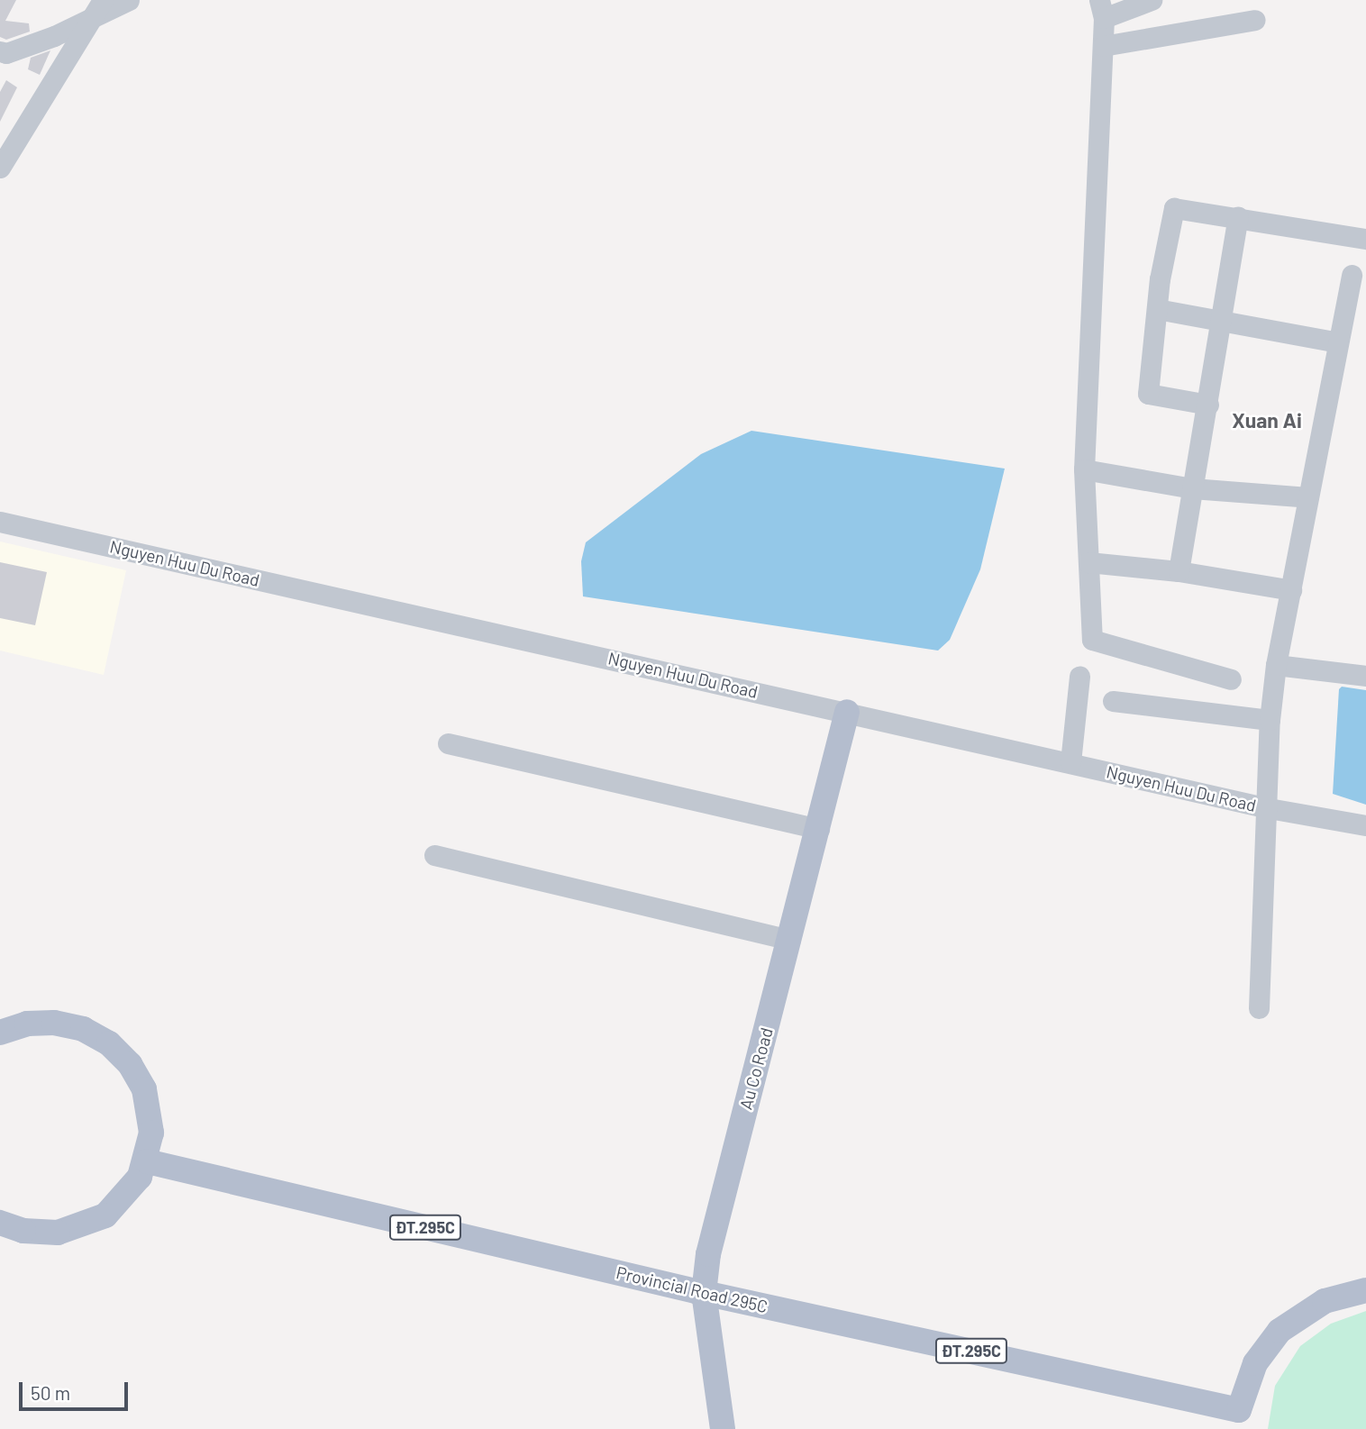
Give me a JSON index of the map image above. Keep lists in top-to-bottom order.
{
  "streets": {
    "main road": ["Au Co Road", "ĐT.295C", "Provincial Road 295C"],
    "street": ["Nguyen Huu Du Road"]
  },
  "crossings": [
    ["Nguyen Huu Du Road", "Au Co Road"],
    ["Au Co Road", "Provincial Road 295C"]
  ],
  "districts": ["Xuan Ai"],
  "scale_bar": "50 m"
}
